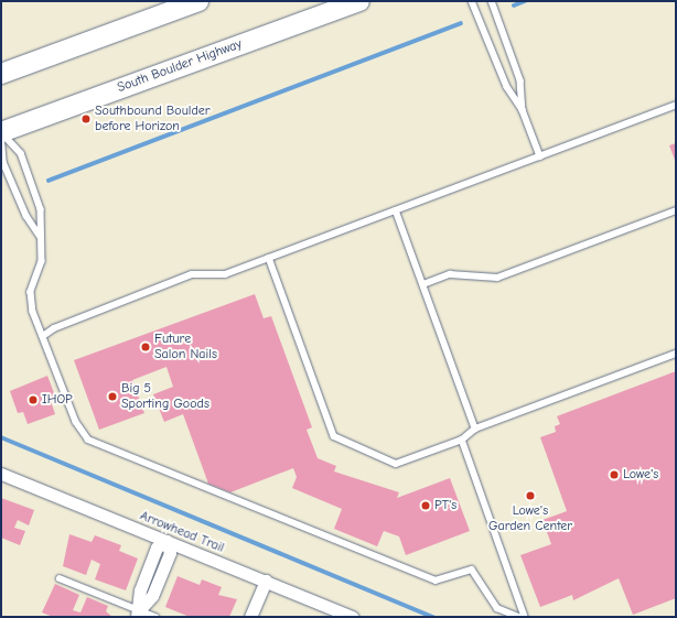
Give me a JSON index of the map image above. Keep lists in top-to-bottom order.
{
  "streets": {
    "main road": ["South Boulder Highway"],
    "street": ["Arrowhead Trail"]
  },
  "places": [
    "Southbound Boulder before Horizon",
    "Future Salon Nails",
    "Big 5 Sporting Goods",
    "IHOP",
    "Lowe's",
    "Lowe's Garden Center",
    "PT's"
  ]
}
